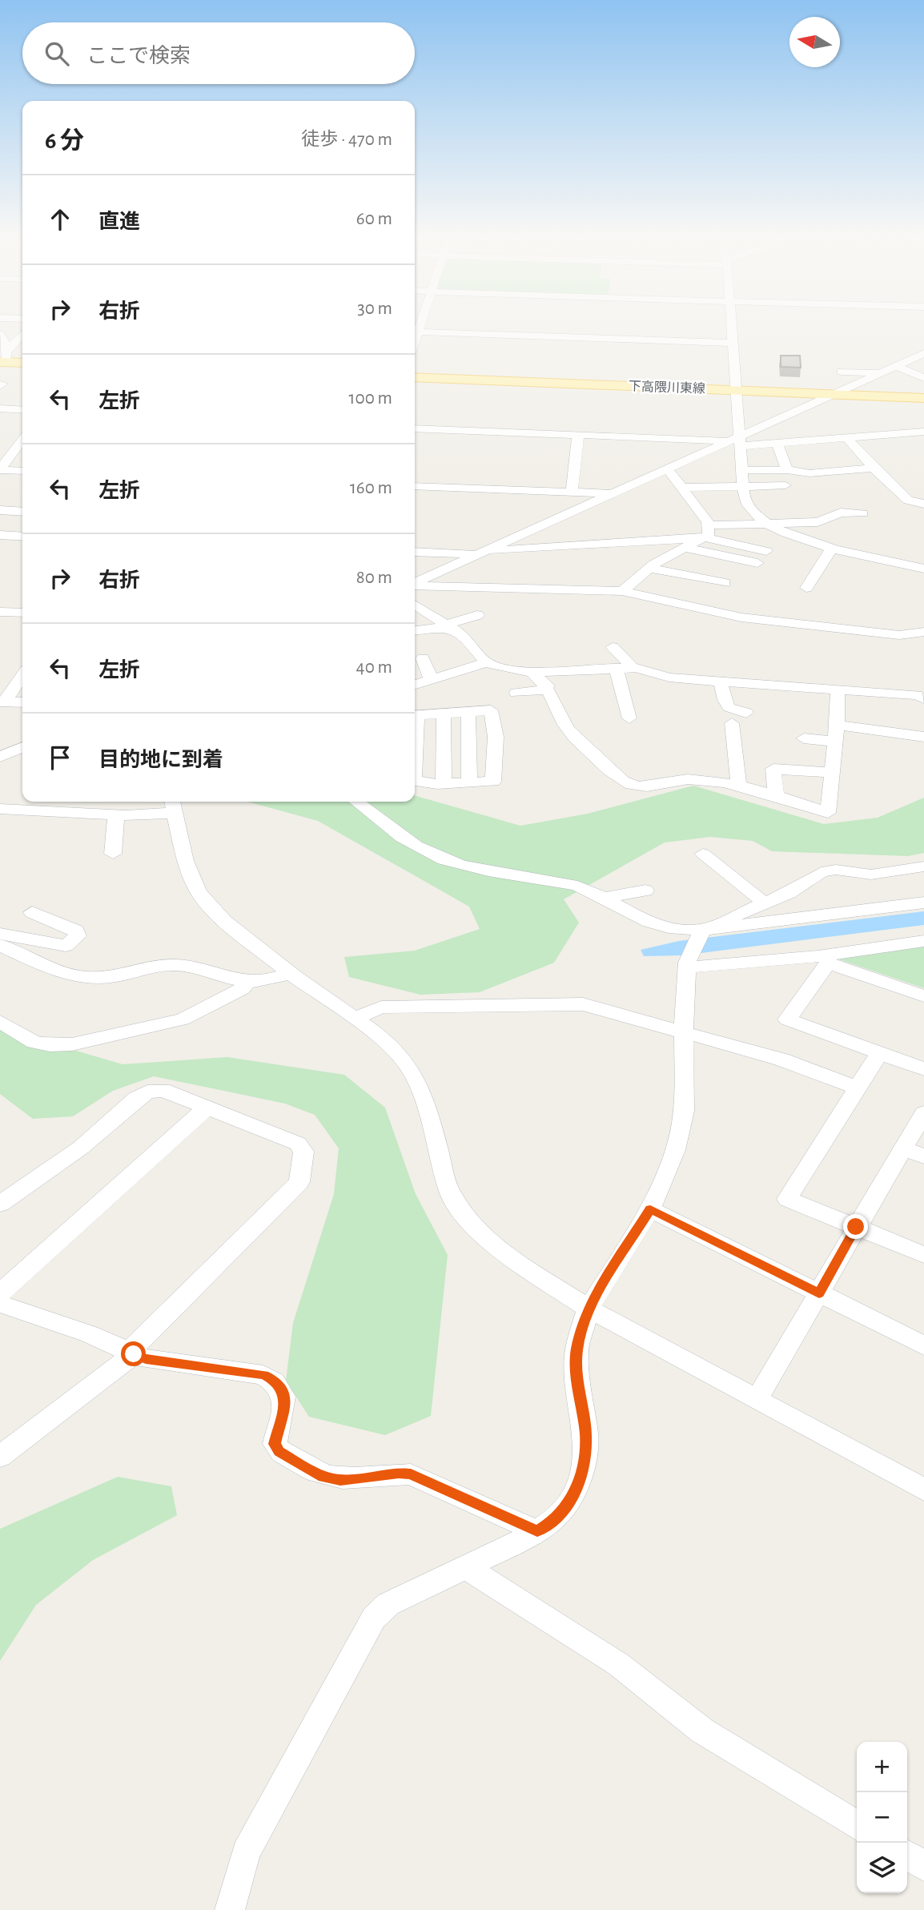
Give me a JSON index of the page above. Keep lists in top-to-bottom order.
{
  "streets": {
    "main road": ["下高隈川東線"]
  },
  "north": "left",
  "page": {
    "search": "ここで検索",
    "heading": ["6 分", "徒歩 · 470 m"],
    "list": [
      ["直進", "60 m"],
      ["右折", "30 m"],
      ["左折", "100 m"],
      ["左折", "160 m"],
      ["右折", "80 m"],
      ["左折", "40 m"],
      "目的地に到着"
    ],
    "map_buttons": ["+", "−"]
  }
}
